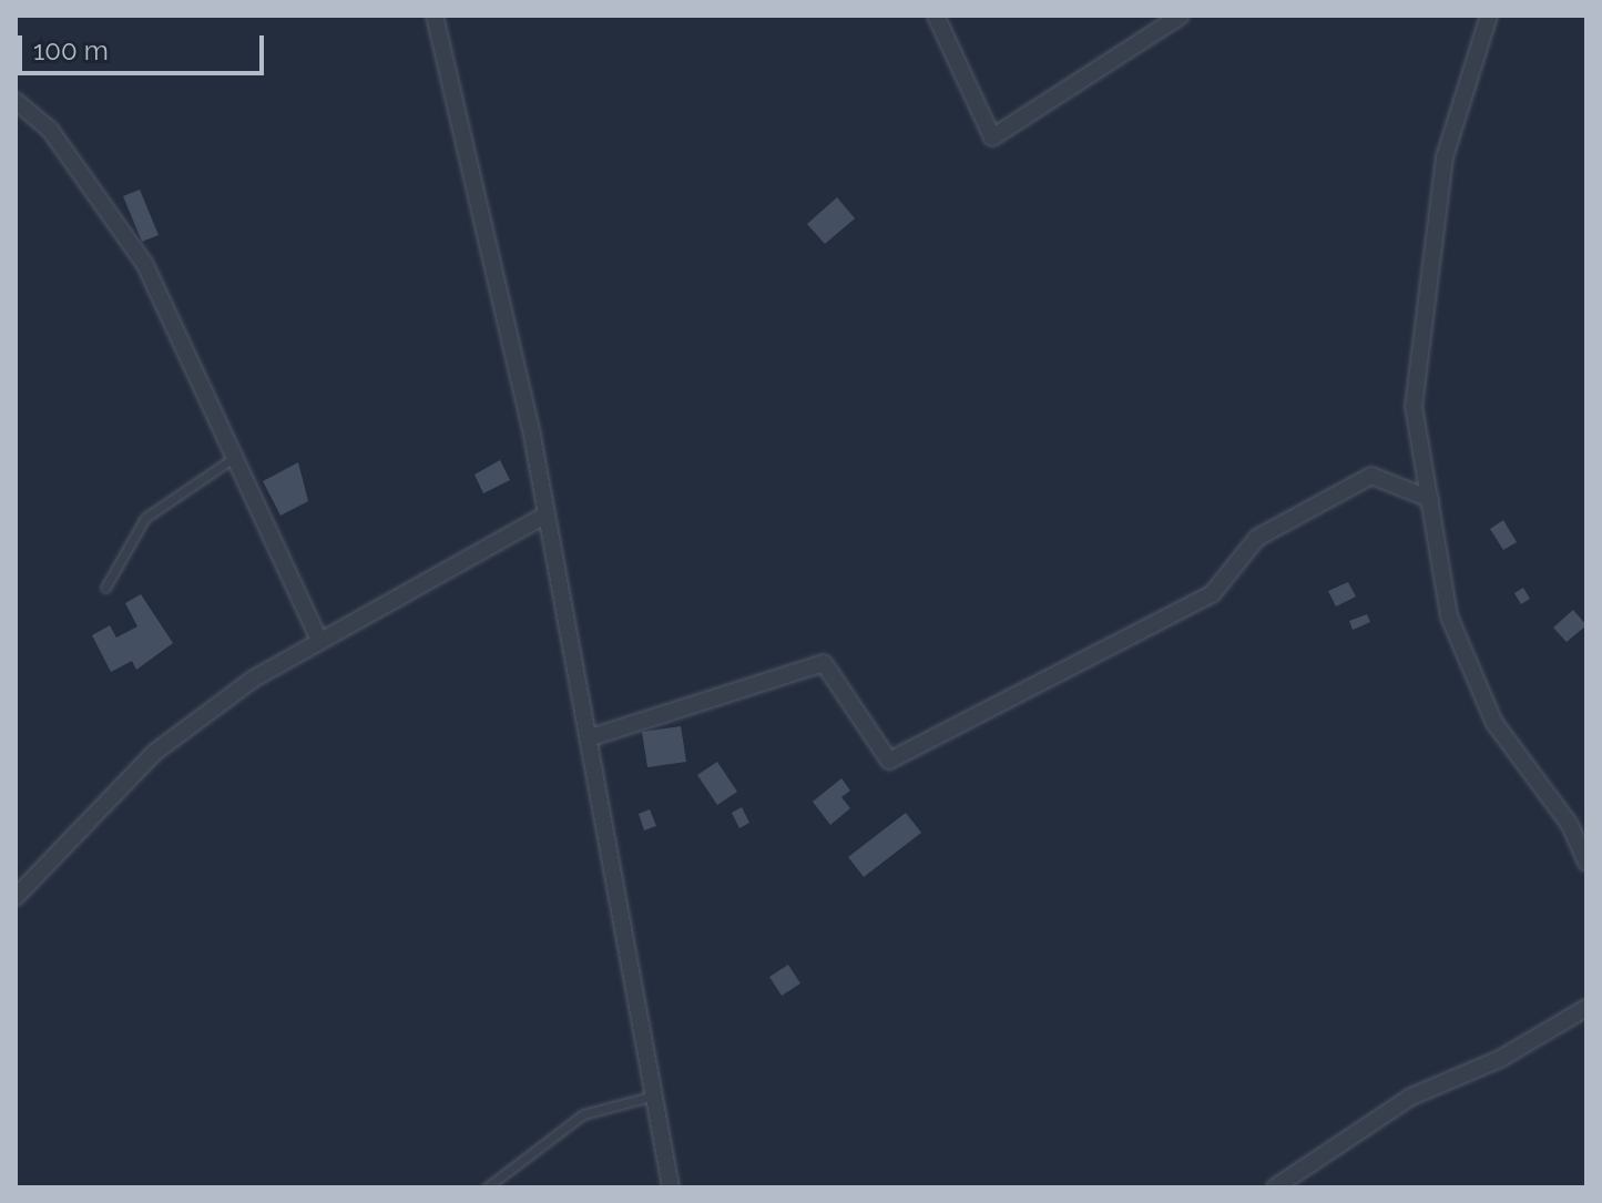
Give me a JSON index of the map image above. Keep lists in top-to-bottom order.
{
  "scale_bar": "100 m"
}
